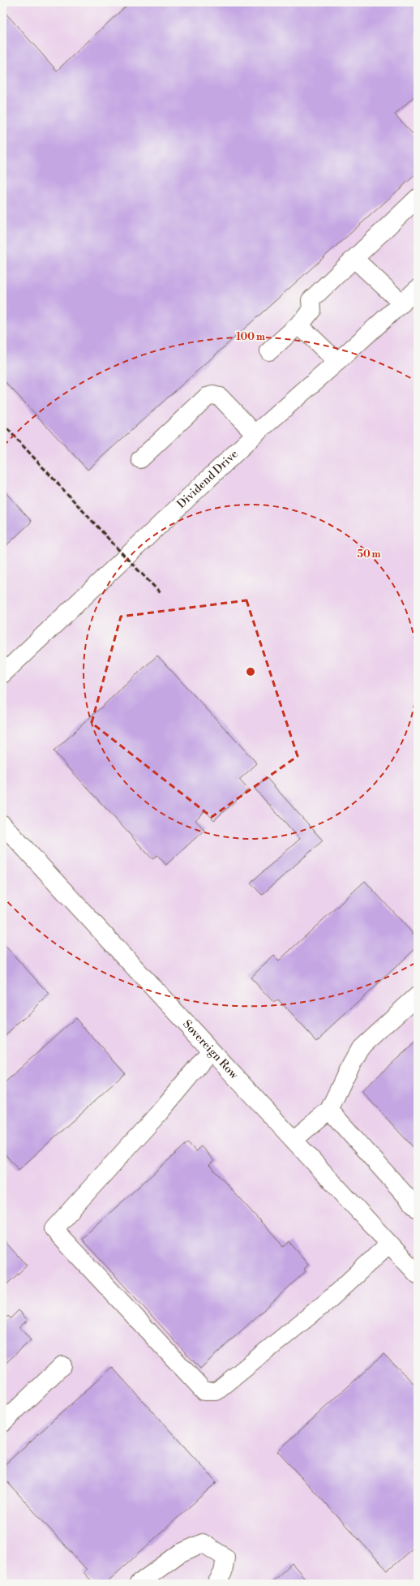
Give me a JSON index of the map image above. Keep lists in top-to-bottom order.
{
  "streets": {
    "street": ["Dividend Drive", "Sovereign Row"]
  },
  "rings": ["100 m", "50 m"]
}
